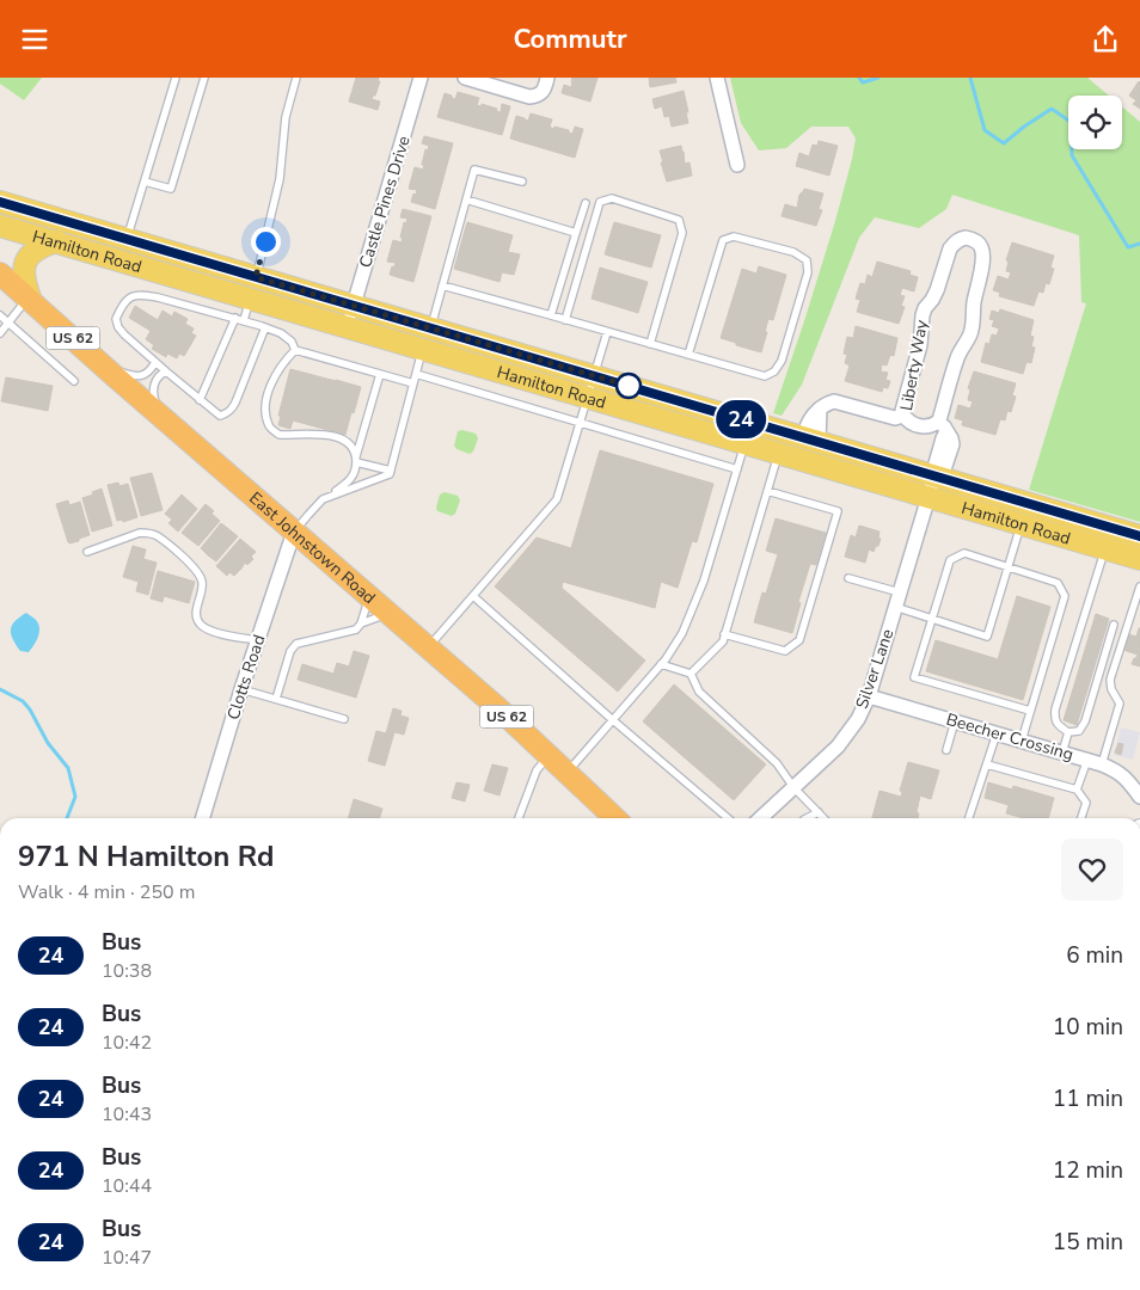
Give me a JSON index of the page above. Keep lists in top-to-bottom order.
{
  "streets": {
    "highway": ["US 62", "East Johnstown Road"],
    "main road": ["Hamilton Road"],
    "street": [
      "Castle Pines Drive",
      "Liberty Way",
      "Silver Lane",
      "Clotts Road",
      "Beecher Crossing"
    ]
  },
  "crossings": [
    ["Castle Pines Drive", "Hamilton Road"],
    ["Hamilton Road", "Liberty Way"],
    ["Hamilton Road", "Silver Lane"],
    ["Liberty Way", "Silver Lane"],
    ["East Johnstown Road", "Clotts Road"],
    ["Silver Lane", "Beecher Crossing"]
  ],
  "lines": ["bus line 24"],
  "page": {
    "header": "Commutr",
    "on_map": "24",
    "heading": ["971 N Hamilton Rd", "Walk · 4 min · 250 m"],
    "list": [
      {
        "mark": "24",
        "name": "Bus",
        "note": "10:38",
        "value": "6 min"
      },
      {
        "mark": "24",
        "name": "Bus",
        "note": "10:42",
        "value": "10 min"
      },
      {
        "mark": "24",
        "name": "Bus",
        "note": "10:43",
        "value": "11 min"
      },
      {
        "mark": "24",
        "name": "Bus",
        "note": "10:44",
        "value": "12 min"
      },
      {
        "mark": "24",
        "name": "Bus",
        "note": "10:47",
        "value": "15 min"
      }
    ]
  }
}
